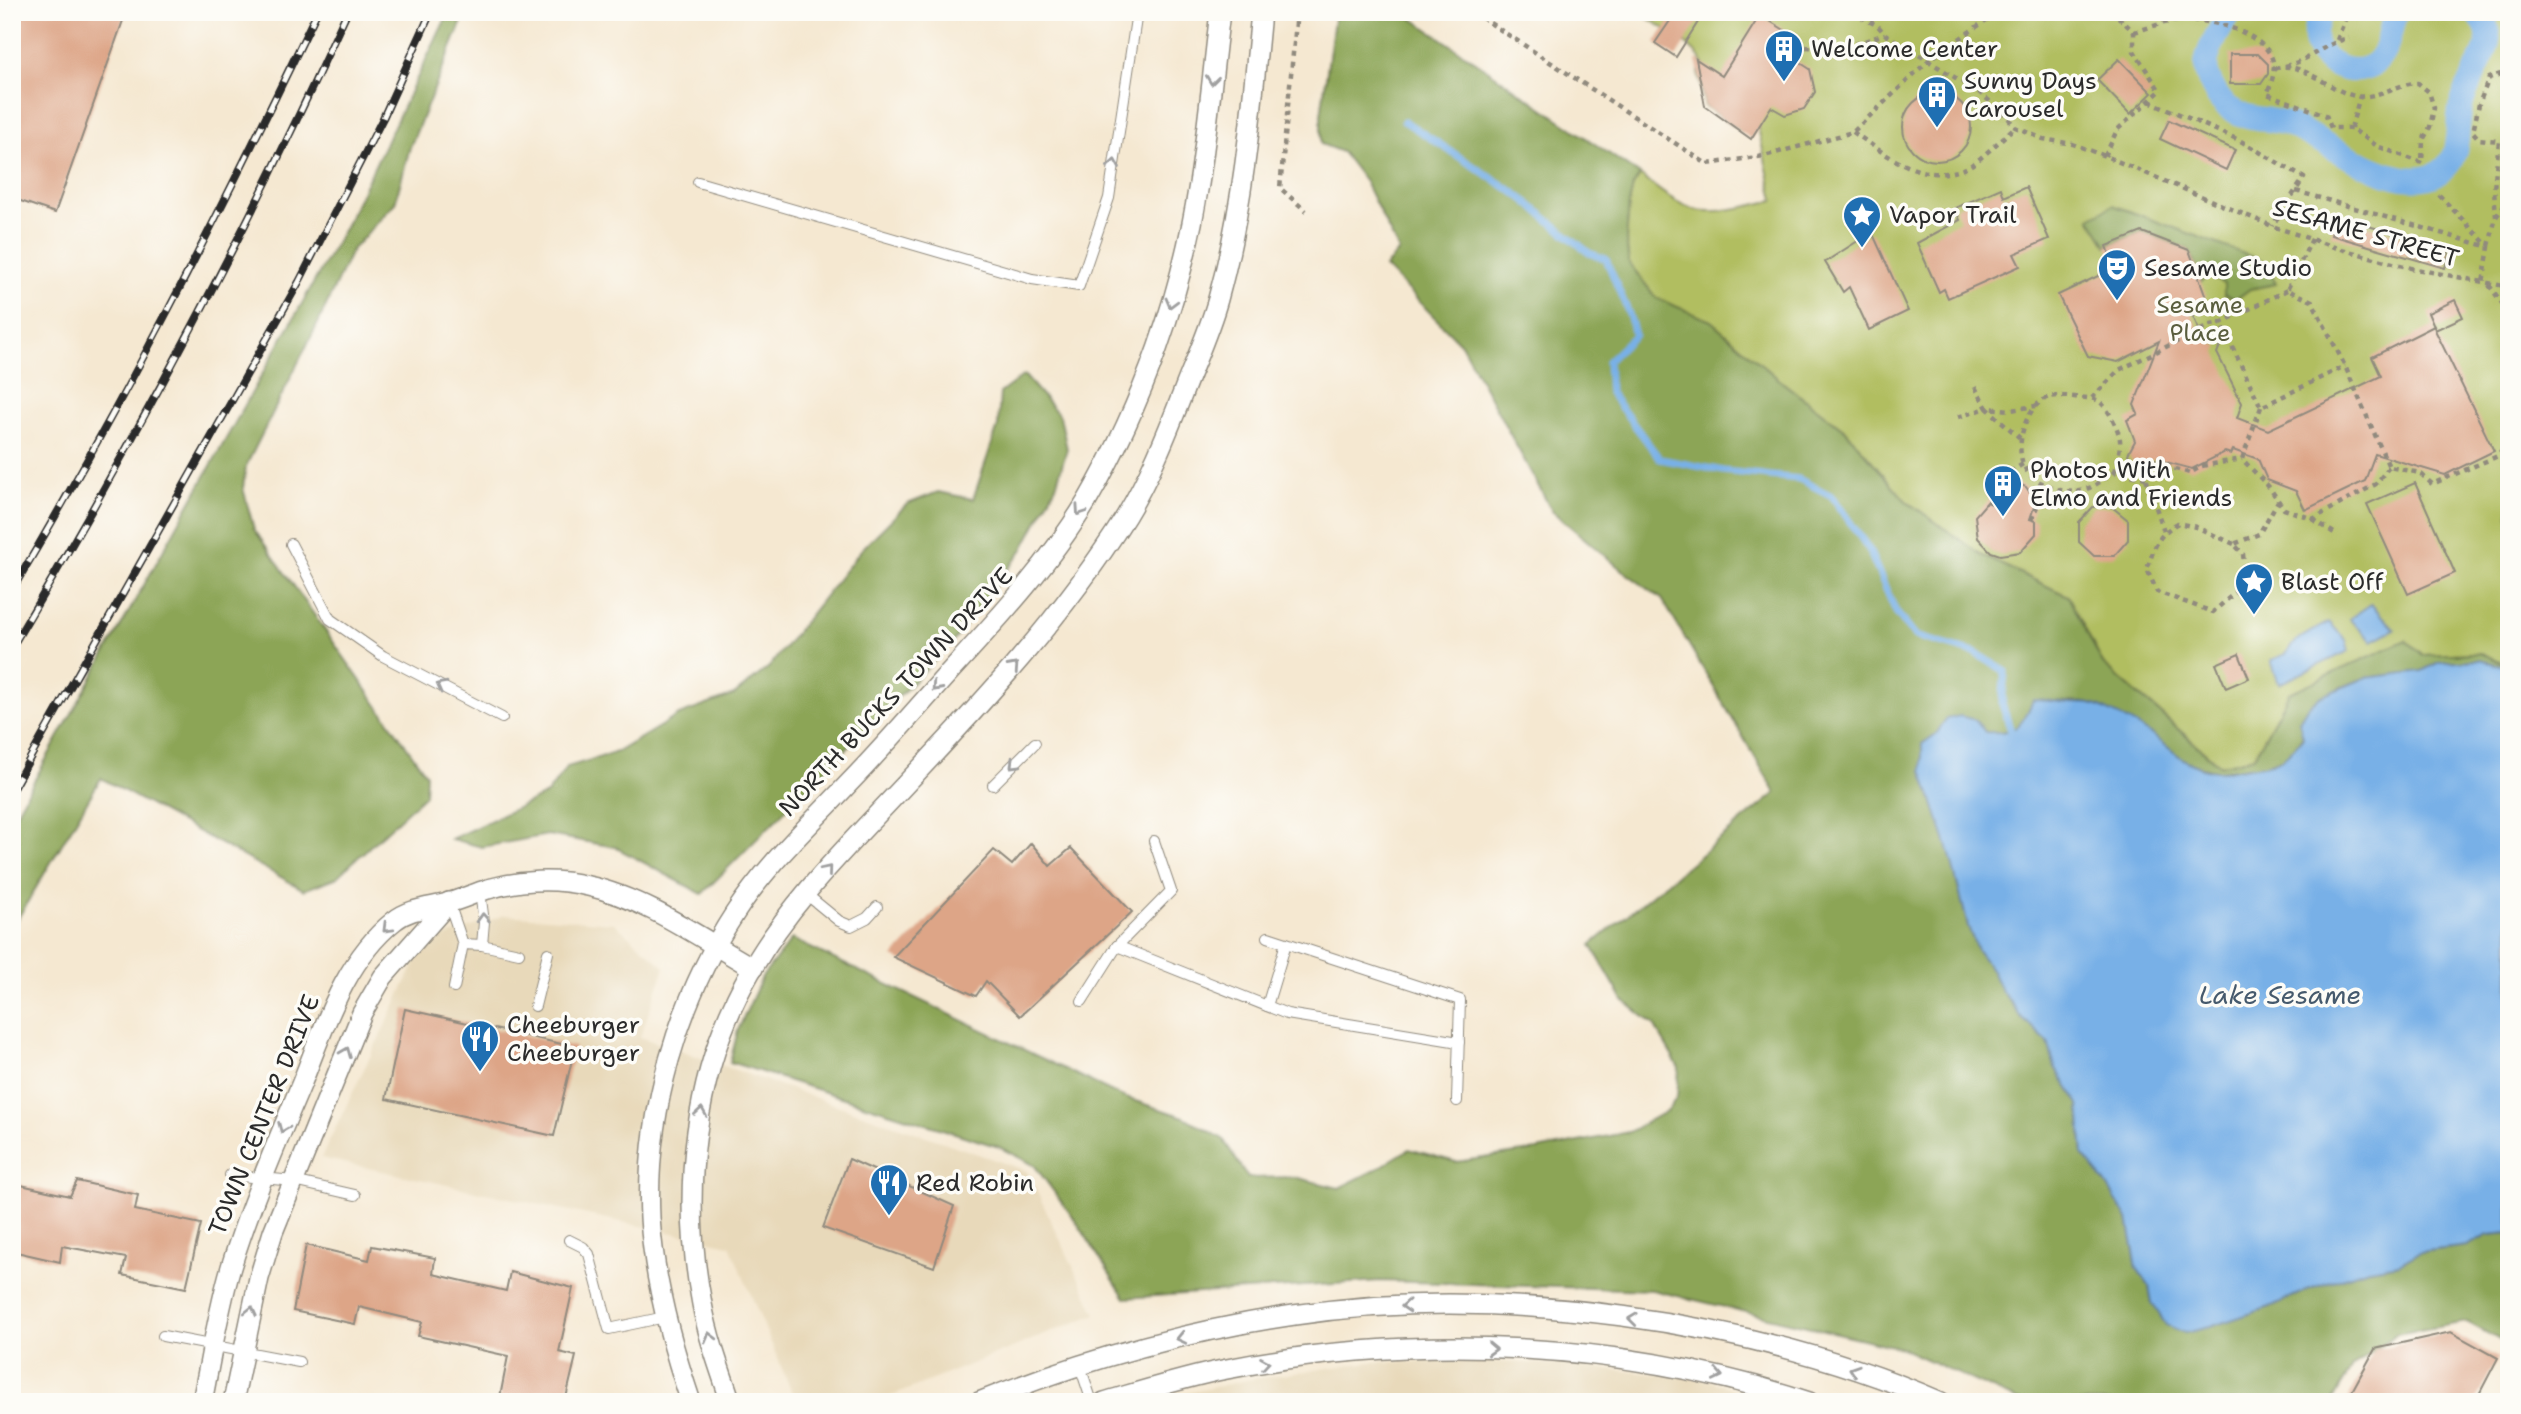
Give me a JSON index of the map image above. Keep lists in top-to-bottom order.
{
  "streets": {
    "street": ["NORTH BUCKS TOWN DRIVE", "TOWN CENTER DRIVE"],
    "path": ["SESAME STREET"]
  },
  "crossings": [
    ["NORTH BUCKS TOWN DRIVE", "TOWN CENTER DRIVE"]
  ],
  "water": ["Lake Sesame"],
  "parks": ["Sesame Place"],
  "places": {
    "building": ["Welcome Center", "Sunny Days Carousel", "Photos With Elmo and Friends"],
    "place": ["Vapor Trail", "Blast Off"],
    "theatre": ["Sesame Studio"],
    "restaurant": ["Cheeburger Cheeburger", "Red Robin"]
  }
}
